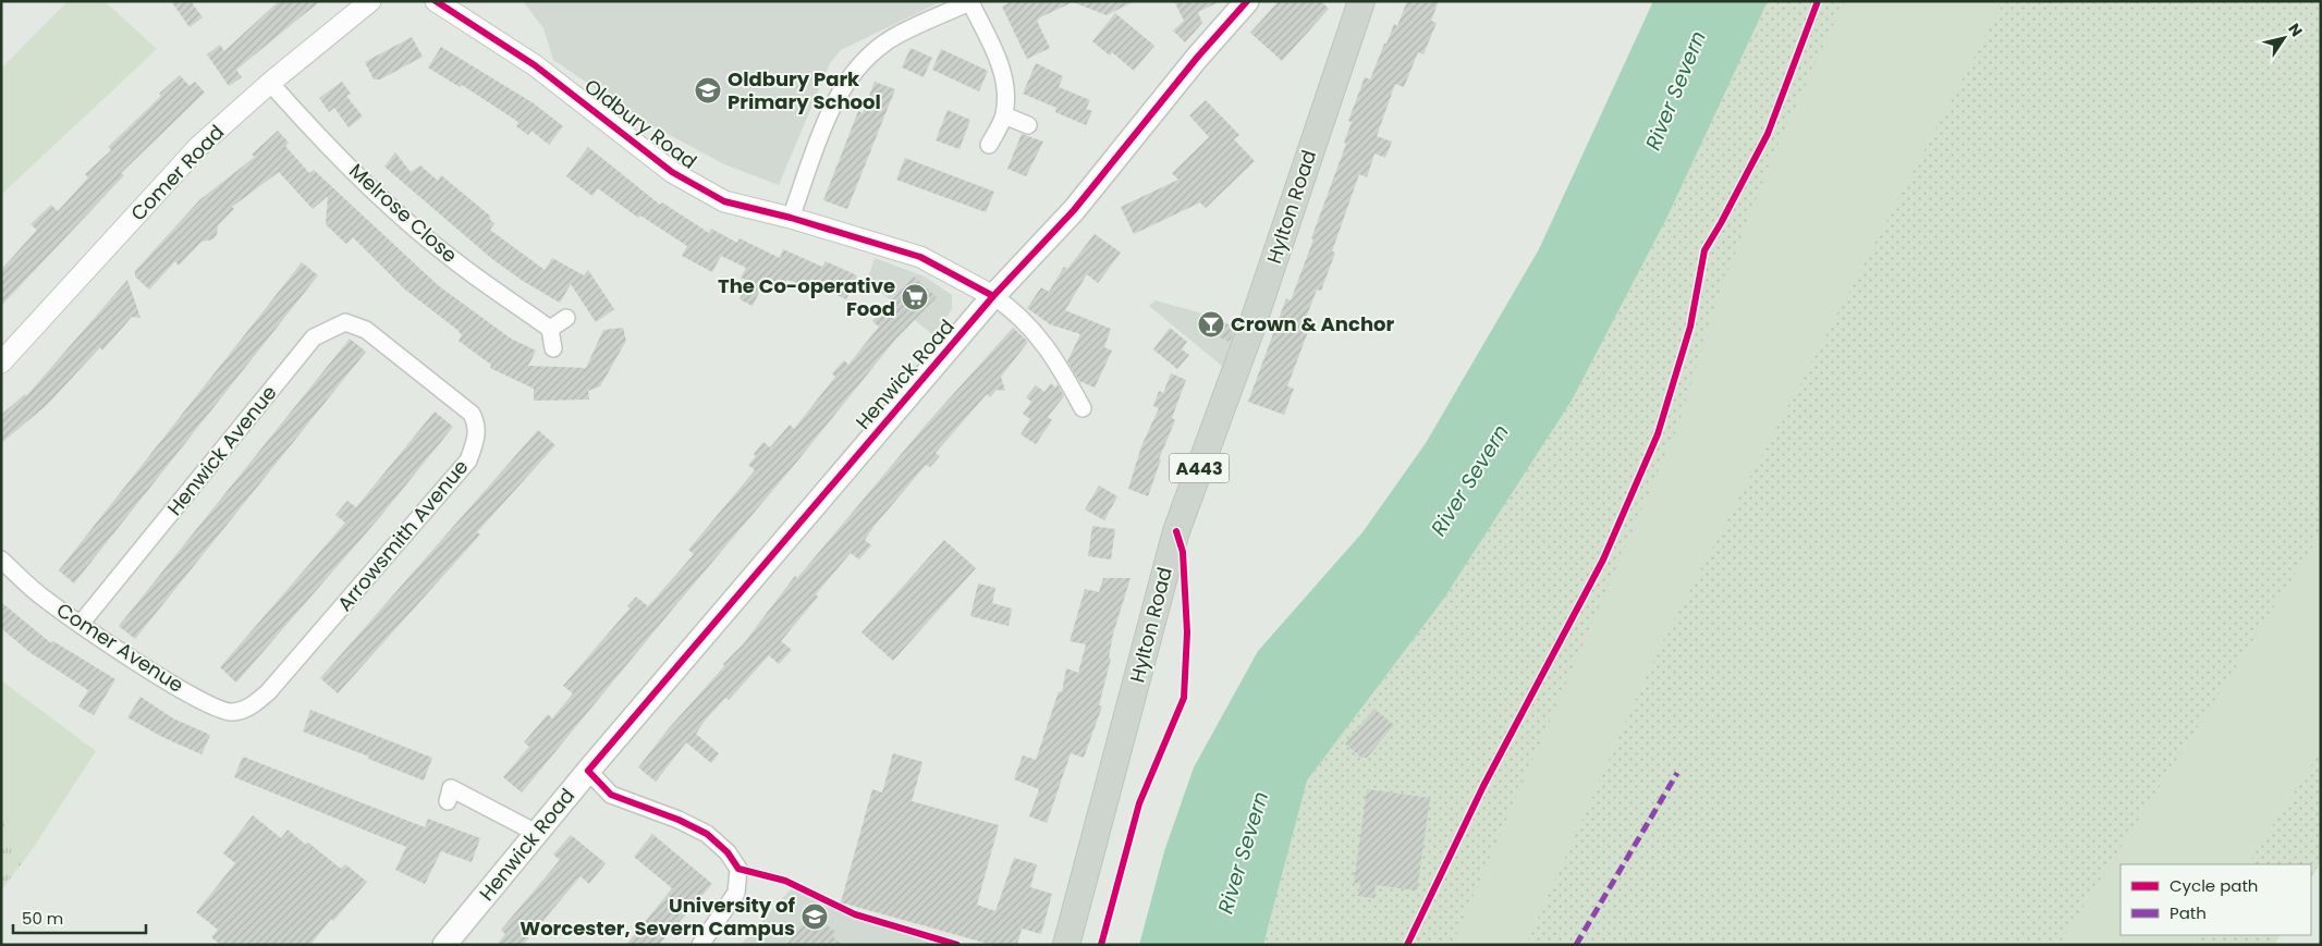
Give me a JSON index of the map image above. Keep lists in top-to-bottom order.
{
  "streets": {
    "main road": ["Hylton Road", "Henwick Road", "A443"],
    "street": [
      "Oldbury Road",
      "Comer Road",
      "Melrose Close",
      "Henwick Avenue",
      "Arrowsmith Avenue",
      "Comer Avenue"
    ]
  },
  "crossings": [
    ["Oldbury Road", "Henwick Road"],
    ["Comer Road", "Melrose Close"],
    ["Henwick Avenue", "Arrowsmith Avenue"],
    ["Henwick Avenue", "Comer Avenue"],
    ["Arrowsmith Avenue", "Comer Avenue"]
  ],
  "water": ["River Severn"],
  "places": {
    "school or university": ["Oldbury Park Primary School", "University of Worcester, Severn Campus"],
    "supermarket": ["The Co-operative Food"],
    "bar": ["Crown & Anchor"]
  },
  "legend": ["Cycle path", "Path"],
  "scale_bar": "50 m",
  "north": "top right"
}
